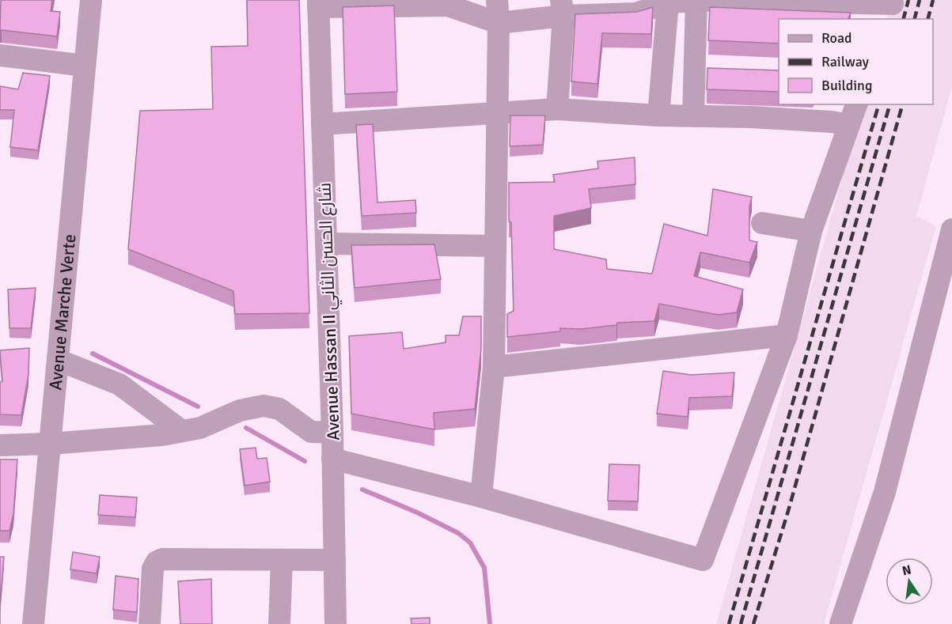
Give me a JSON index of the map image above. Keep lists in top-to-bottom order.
{
  "streets": {
    "street": ["Avenue Hassan II شارع الحسن الثاني", "Avenue Marche Verte"]
  },
  "legend": ["Road", "Railway", "Building"],
  "north": "top"
}
